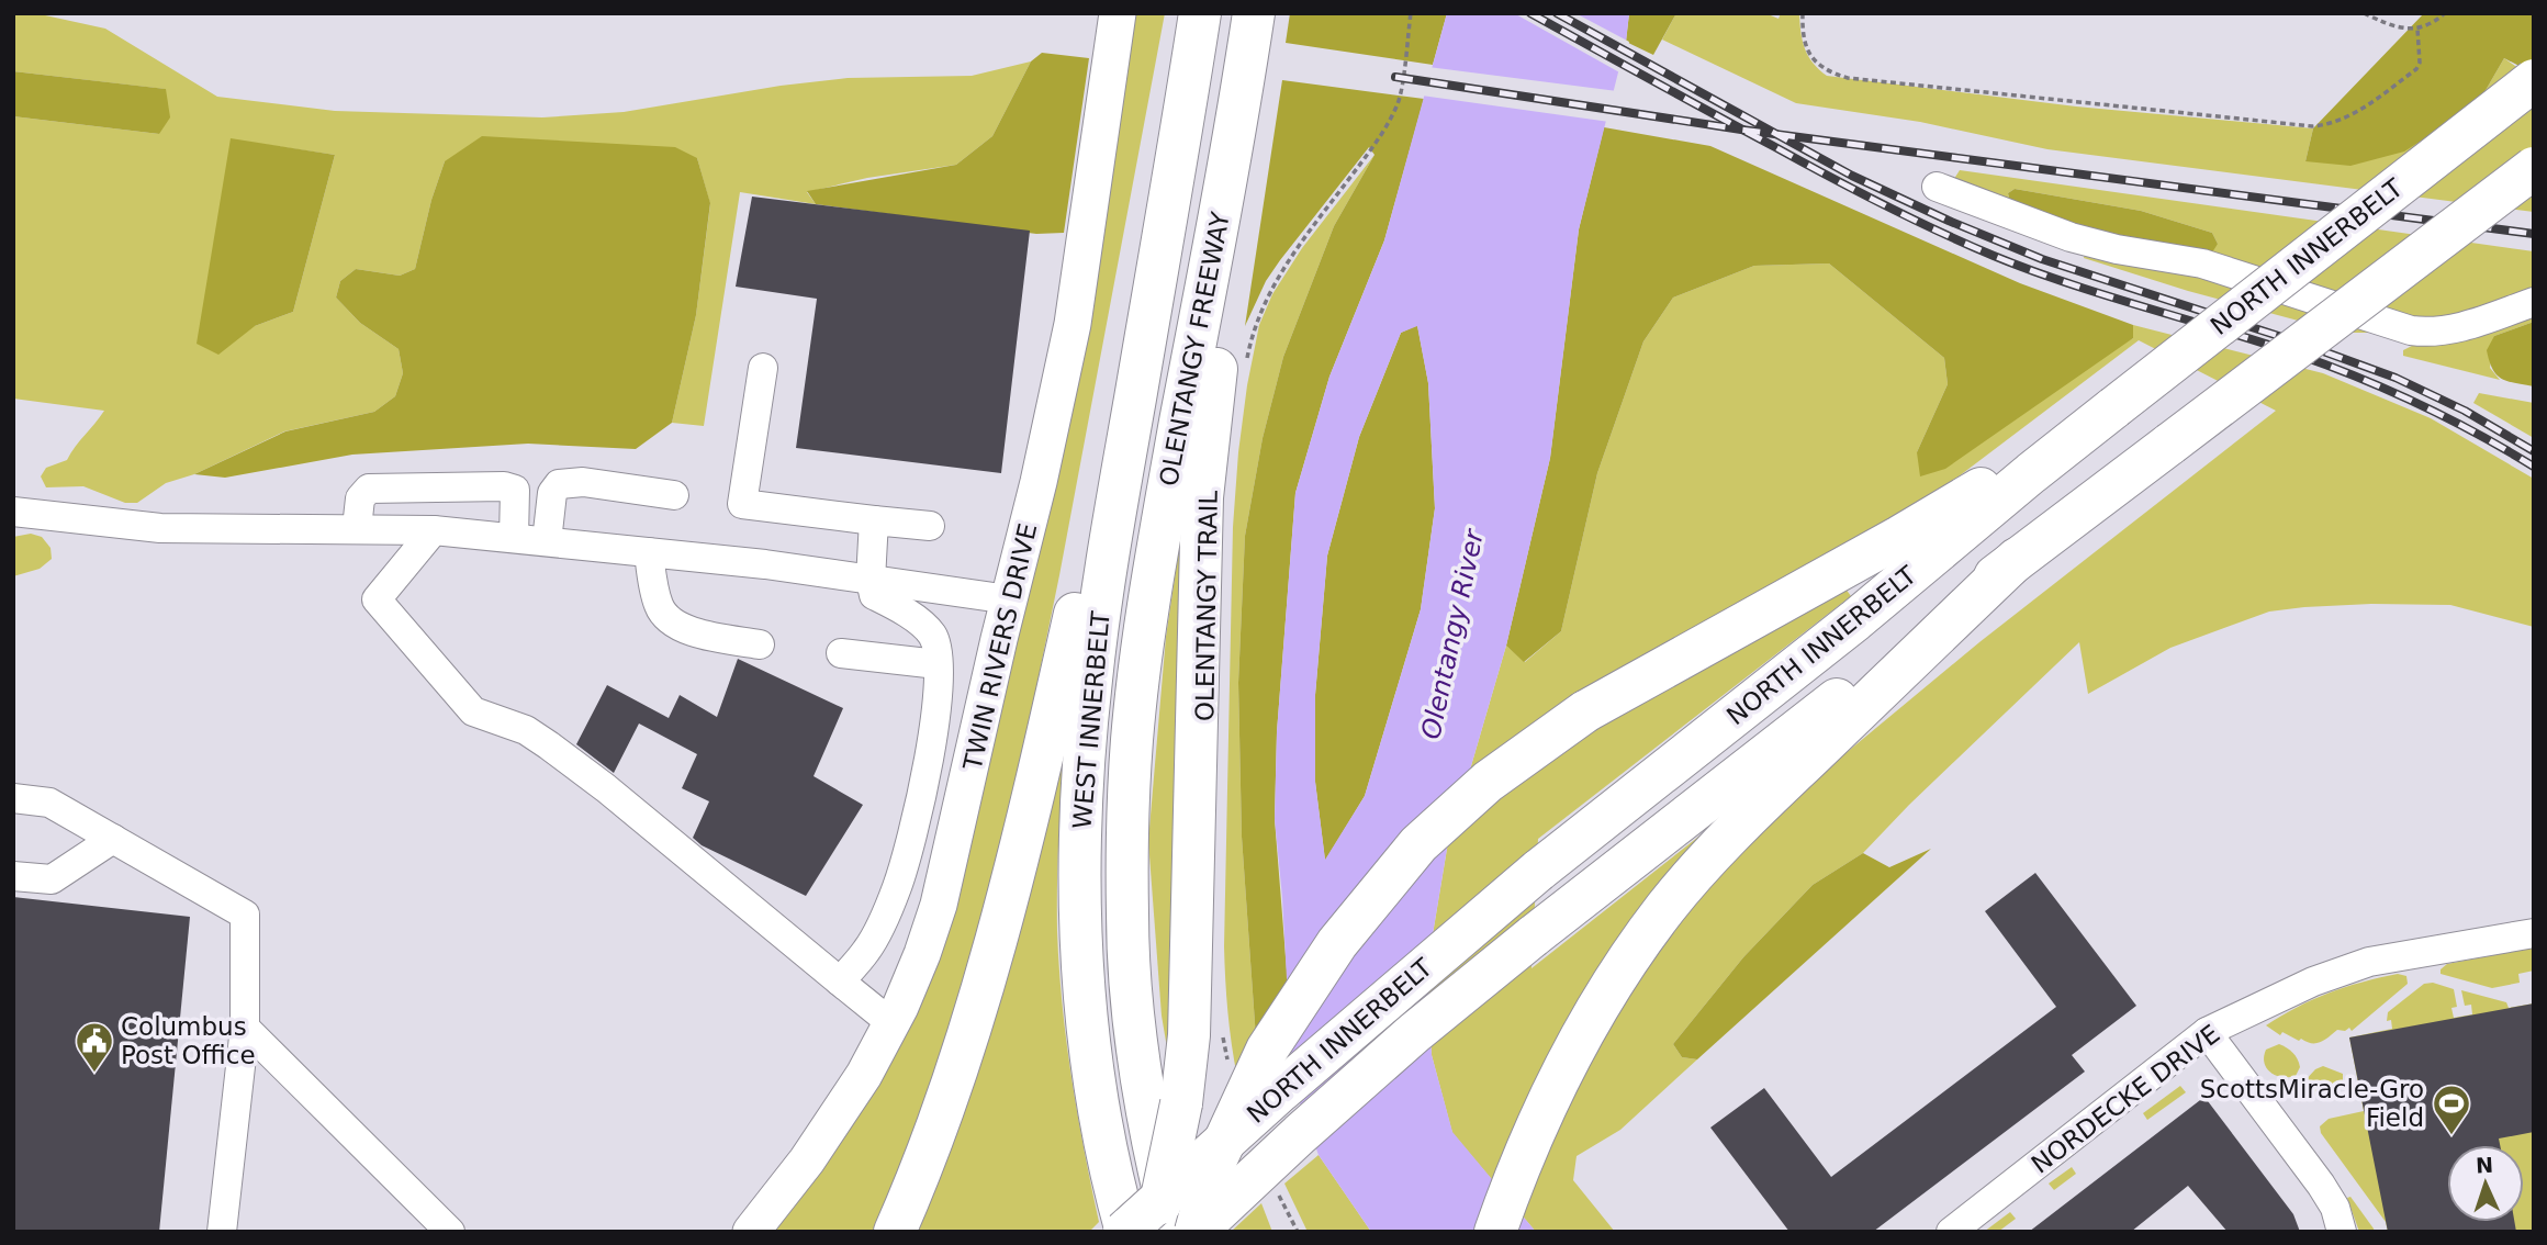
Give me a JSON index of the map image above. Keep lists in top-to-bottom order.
{
  "streets": {
    "highway": ["NORTH INNERBELT", "OLENTANGY FREEWAY", "WEST INNERBELT"],
    "main road": ["TWIN RIVERS DRIVE"],
    "street": ["NORDECKE DRIVE"]
  },
  "crossings": [
    ["NORTH INNERBELT", "WEST INNERBELT"],
    ["OLENTANGY FREEWAY", "WEST INNERBELT"]
  ],
  "water": ["Olentangy River"],
  "places": {
    "public building": ["Columbus Post Office"],
    "sports": ["ScottsMiracle-Gro Field"]
  },
  "north": "top"
}
